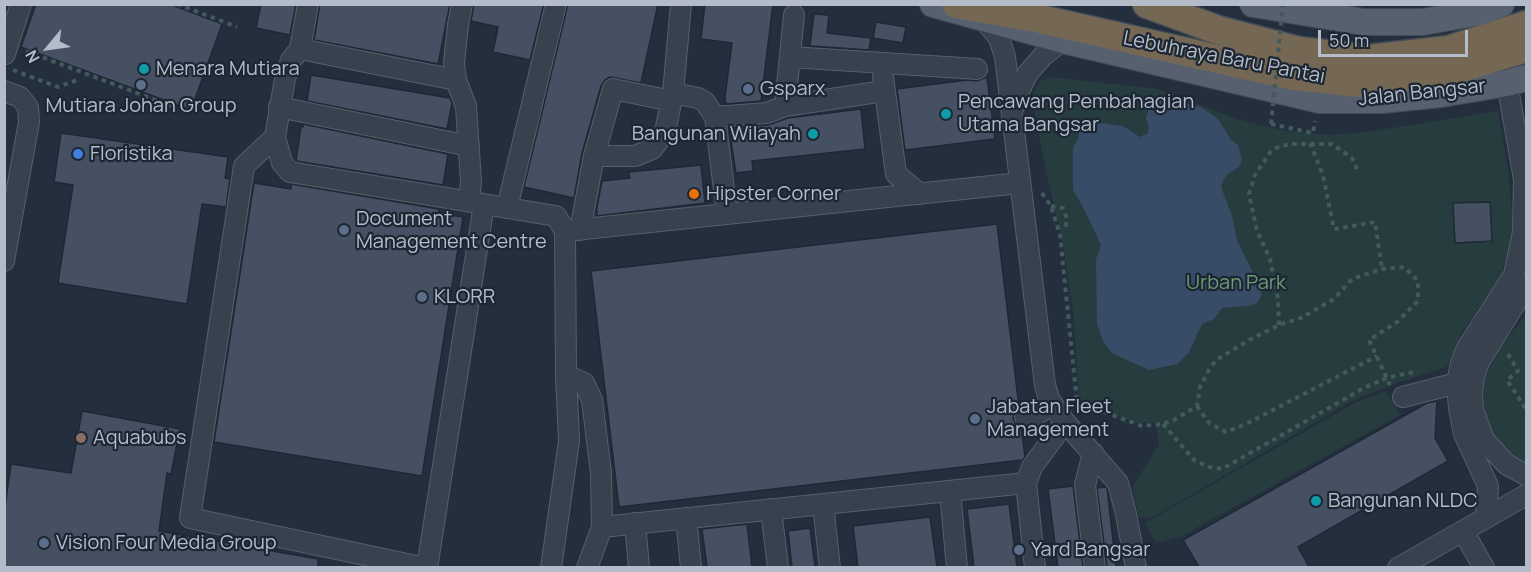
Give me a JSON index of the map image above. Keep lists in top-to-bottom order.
{
  "streets": {
    "highway": ["Lebuhraya Baru Pantai"],
    "main road": ["Jalan Bangsar"]
  },
  "parks": ["Urban Park"],
  "places": [
    "Menara Mutiara",
    "Mutiara Johan Group",
    "Gsparx",
    "Pencawang Pembahagian Utama Bangsar",
    "Bangunan Wilayah",
    "Floristika",
    "Hipster Corner",
    "Document Management Centre",
    "KLORR",
    "Jabatan Fleet Management",
    "Aquabubs",
    "Bangunan NLDC",
    "Vision Four Media Group",
    "Yard Bangsar"
  ],
  "scale_bar": "50 m",
  "north": "bottom left"
}
